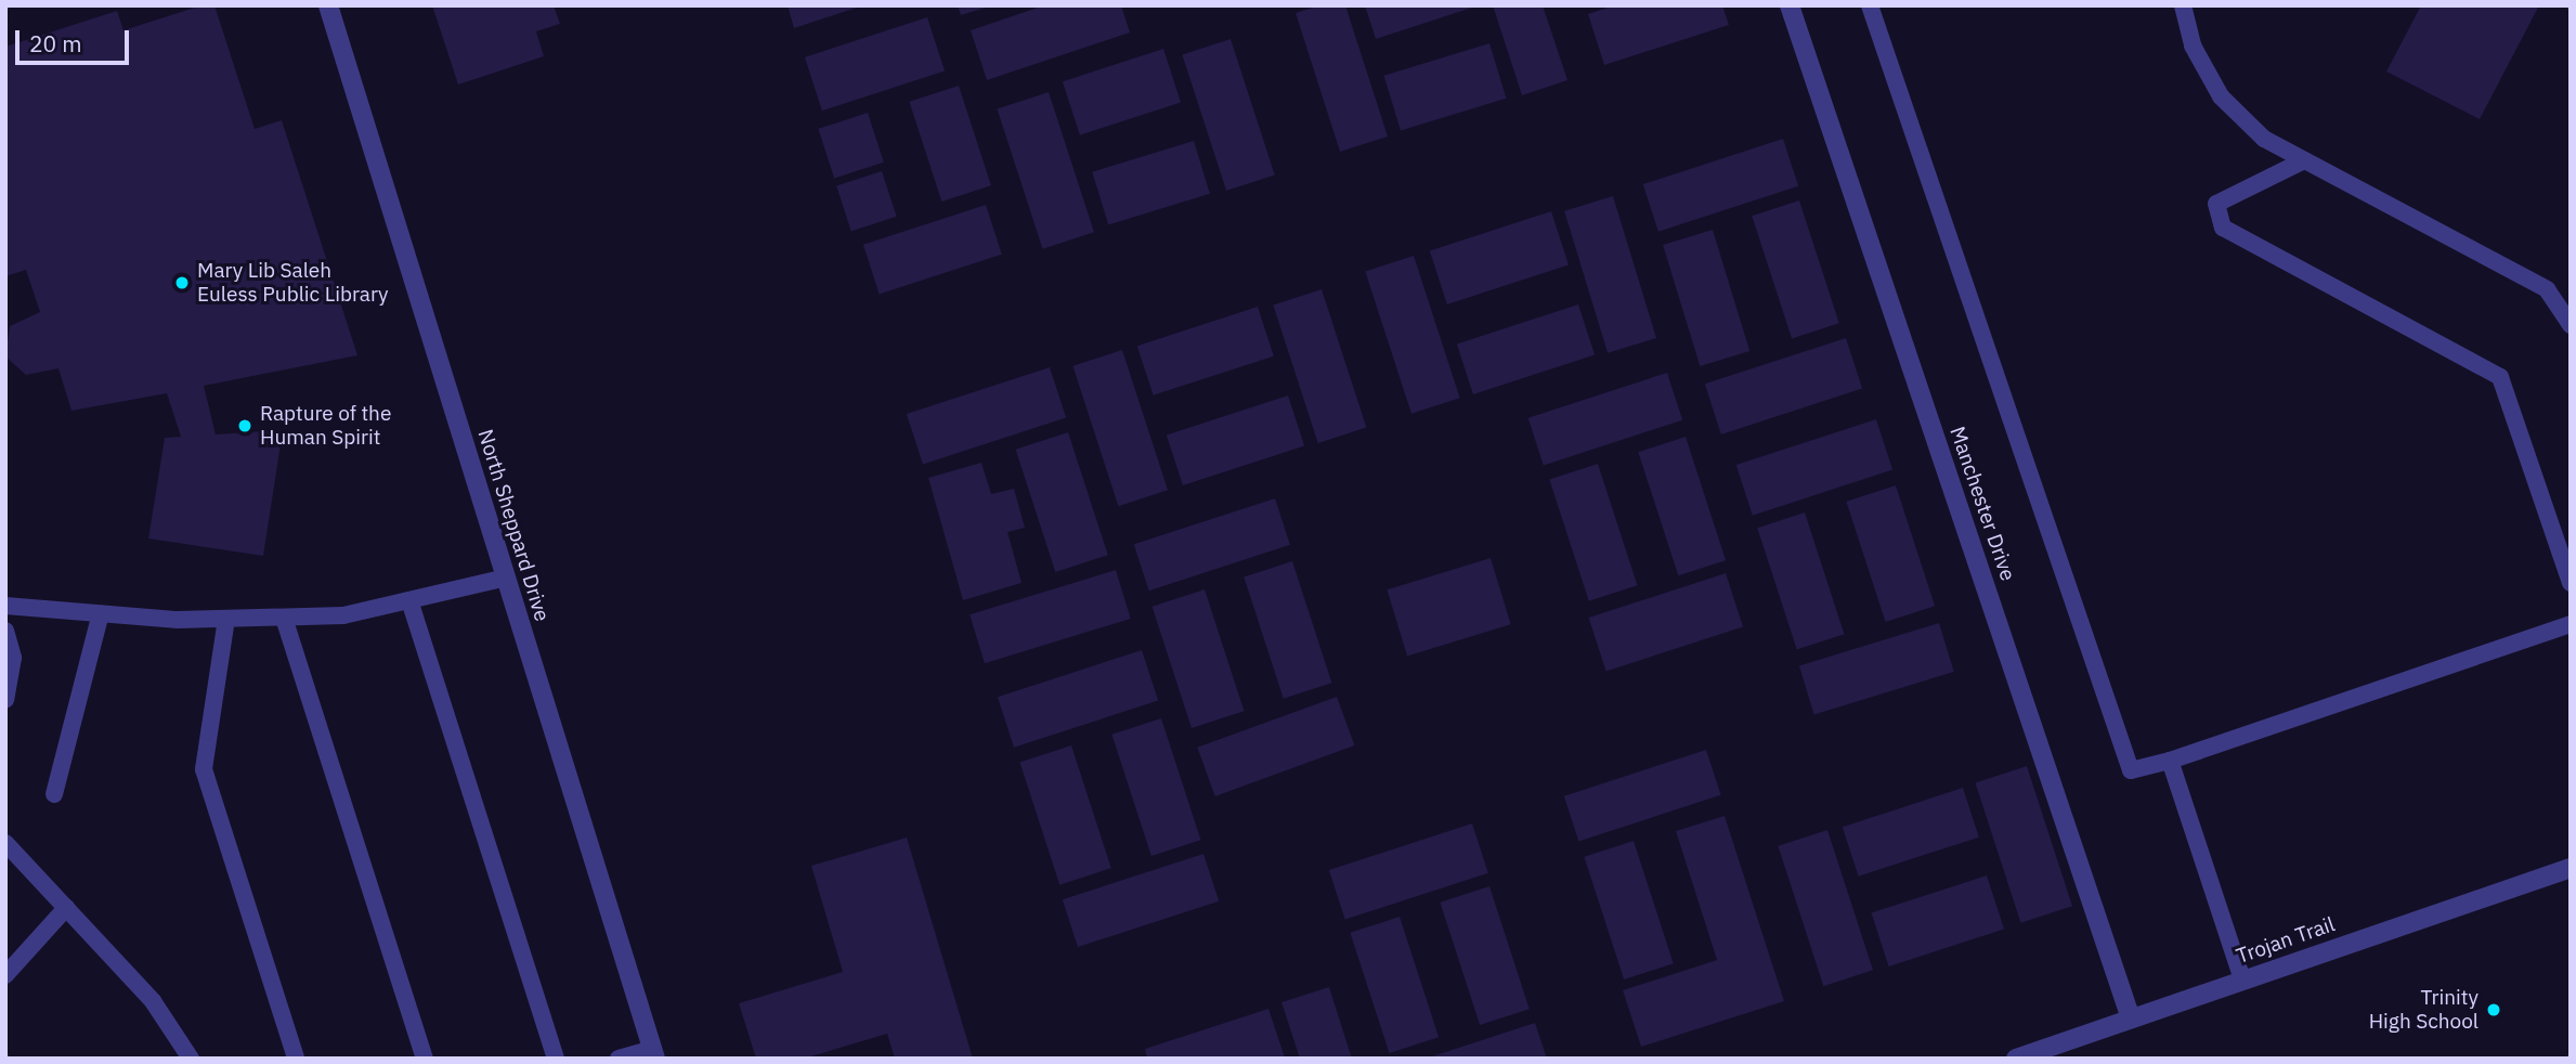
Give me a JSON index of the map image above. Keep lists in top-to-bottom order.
{
  "streets": {
    "street": ["Manchester Drive", "North Sheppard Drive", "Trojan Trail"]
  },
  "crossings": [
    ["Manchester Drive", "Trojan Trail"]
  ],
  "places": ["Mary Lib Saleh Euless Public Library", "Rapture of the Human Spirit", "Trinity High School"],
  "scale_bar": "20 m"
}
